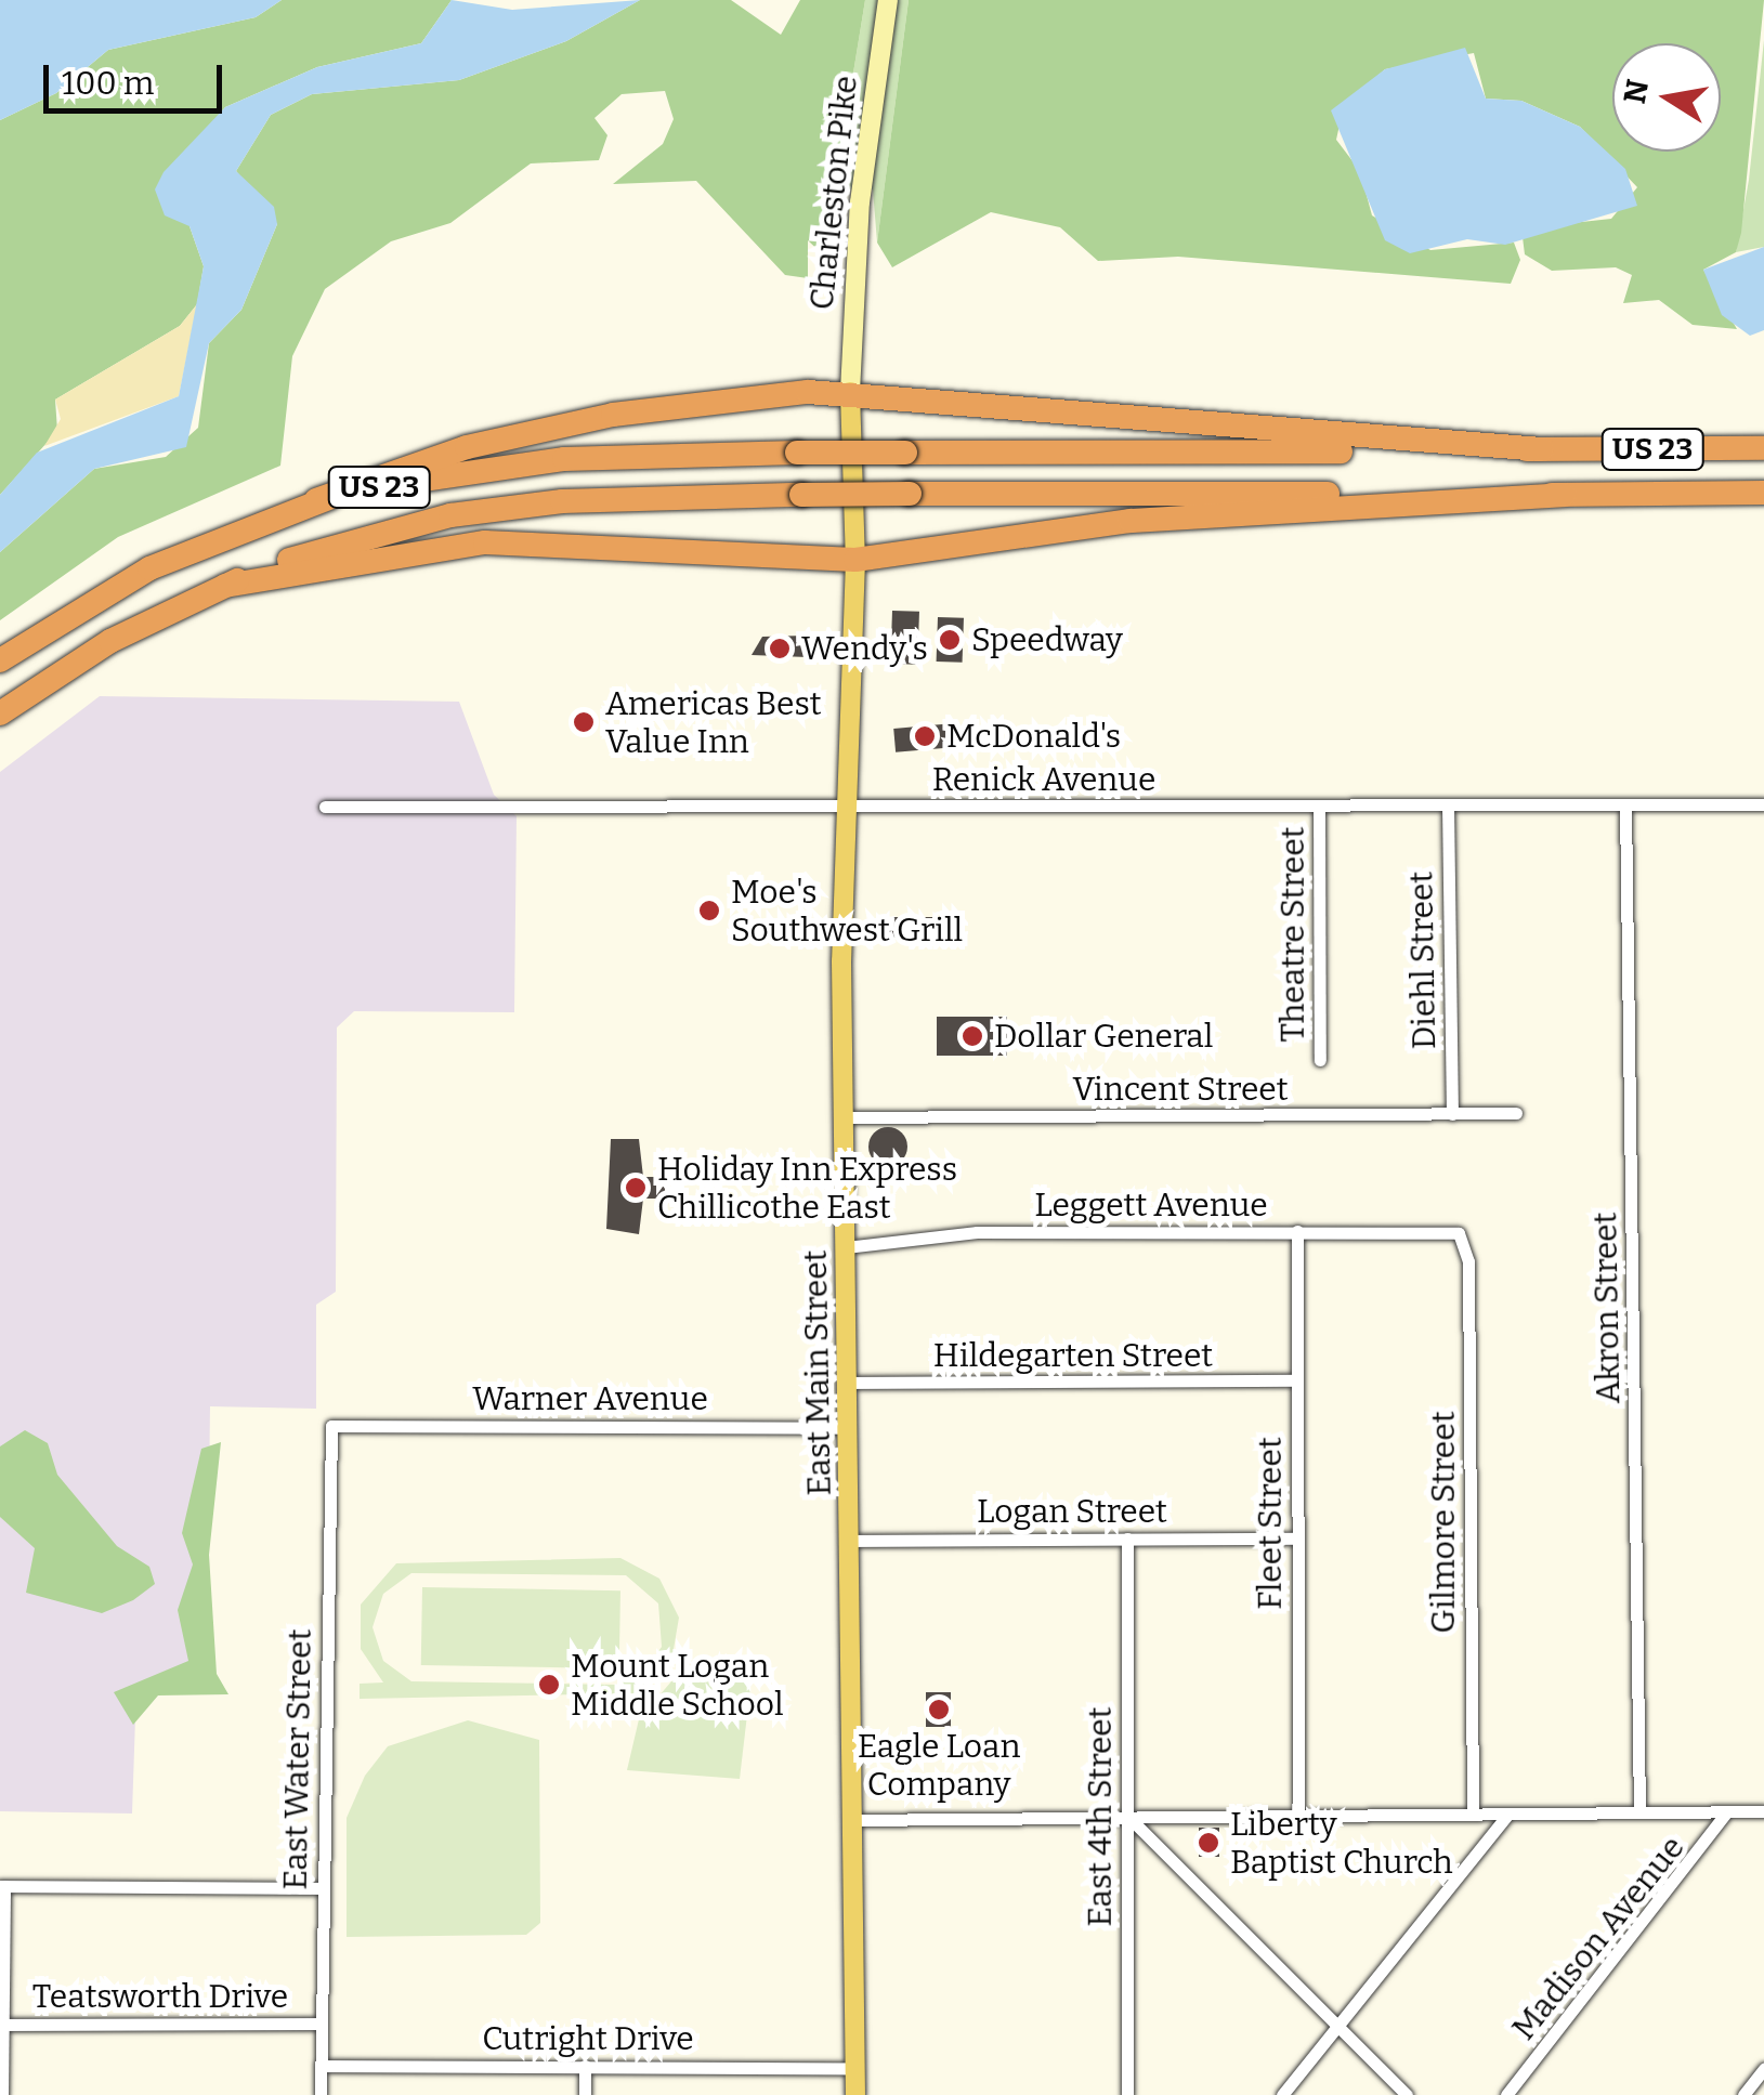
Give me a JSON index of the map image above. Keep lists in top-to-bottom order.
{
  "streets": {
    "highway": ["US 23"],
    "main road": ["East Main Street"],
    "street": [
      "Charleston Pike",
      "Renick Avenue",
      "Theatre Street",
      "Diehl Street",
      "Vincent Street",
      "Leggett Avenue",
      "Akron Street",
      "Hildegarten Street",
      "Warner Avenue",
      "Logan Street",
      "Gilmore Street",
      "Fleet Street",
      "East Water Street",
      "East 4th Street",
      "Madison Avenue",
      "Teatsworth Drive",
      "Cutright Drive"
    ]
  },
  "crossings": [
    ["Charleston Pike", "East Main Street"],
    ["Renick Avenue", "Theatre Street"],
    ["Renick Avenue", "Diehl Street"],
    ["Renick Avenue", "Akron Street"],
    ["Renick Avenue", "East Main Street"],
    ["Diehl Street", "Vincent Street"],
    ["Vincent Street", "East Main Street"],
    ["Leggett Avenue", "East Main Street"],
    ["Leggett Avenue", "Gilmore Street"],
    ["Leggett Avenue", "Fleet Street"],
    ["Hildegarten Street", "East Main Street"],
    ["Hildegarten Street", "Fleet Street"],
    ["East Main Street", "Warner Avenue"],
    ["East Main Street", "Logan Street"],
    ["East Main Street", "Cutright Drive"],
    ["Warner Avenue", "East Water Street"],
    ["Logan Street", "Fleet Street"],
    ["Logan Street", "East 4th Street"],
    ["East Water Street", "Teatsworth Drive"],
    ["East Water Street", "Cutright Drive"]
  ],
  "places": [
    "Speedway",
    "Wendy's",
    "Americas Best Value Inn",
    "McDonald's",
    "Moe's Southwest Grill",
    "Dollar General",
    "Holiday Inn Express Chillicothe East",
    "Mount Logan Middle School",
    "Eagle Loan Company",
    "Liberty Baptist Church"
  ],
  "scale_bar": "100 m",
  "north": "left"
}
